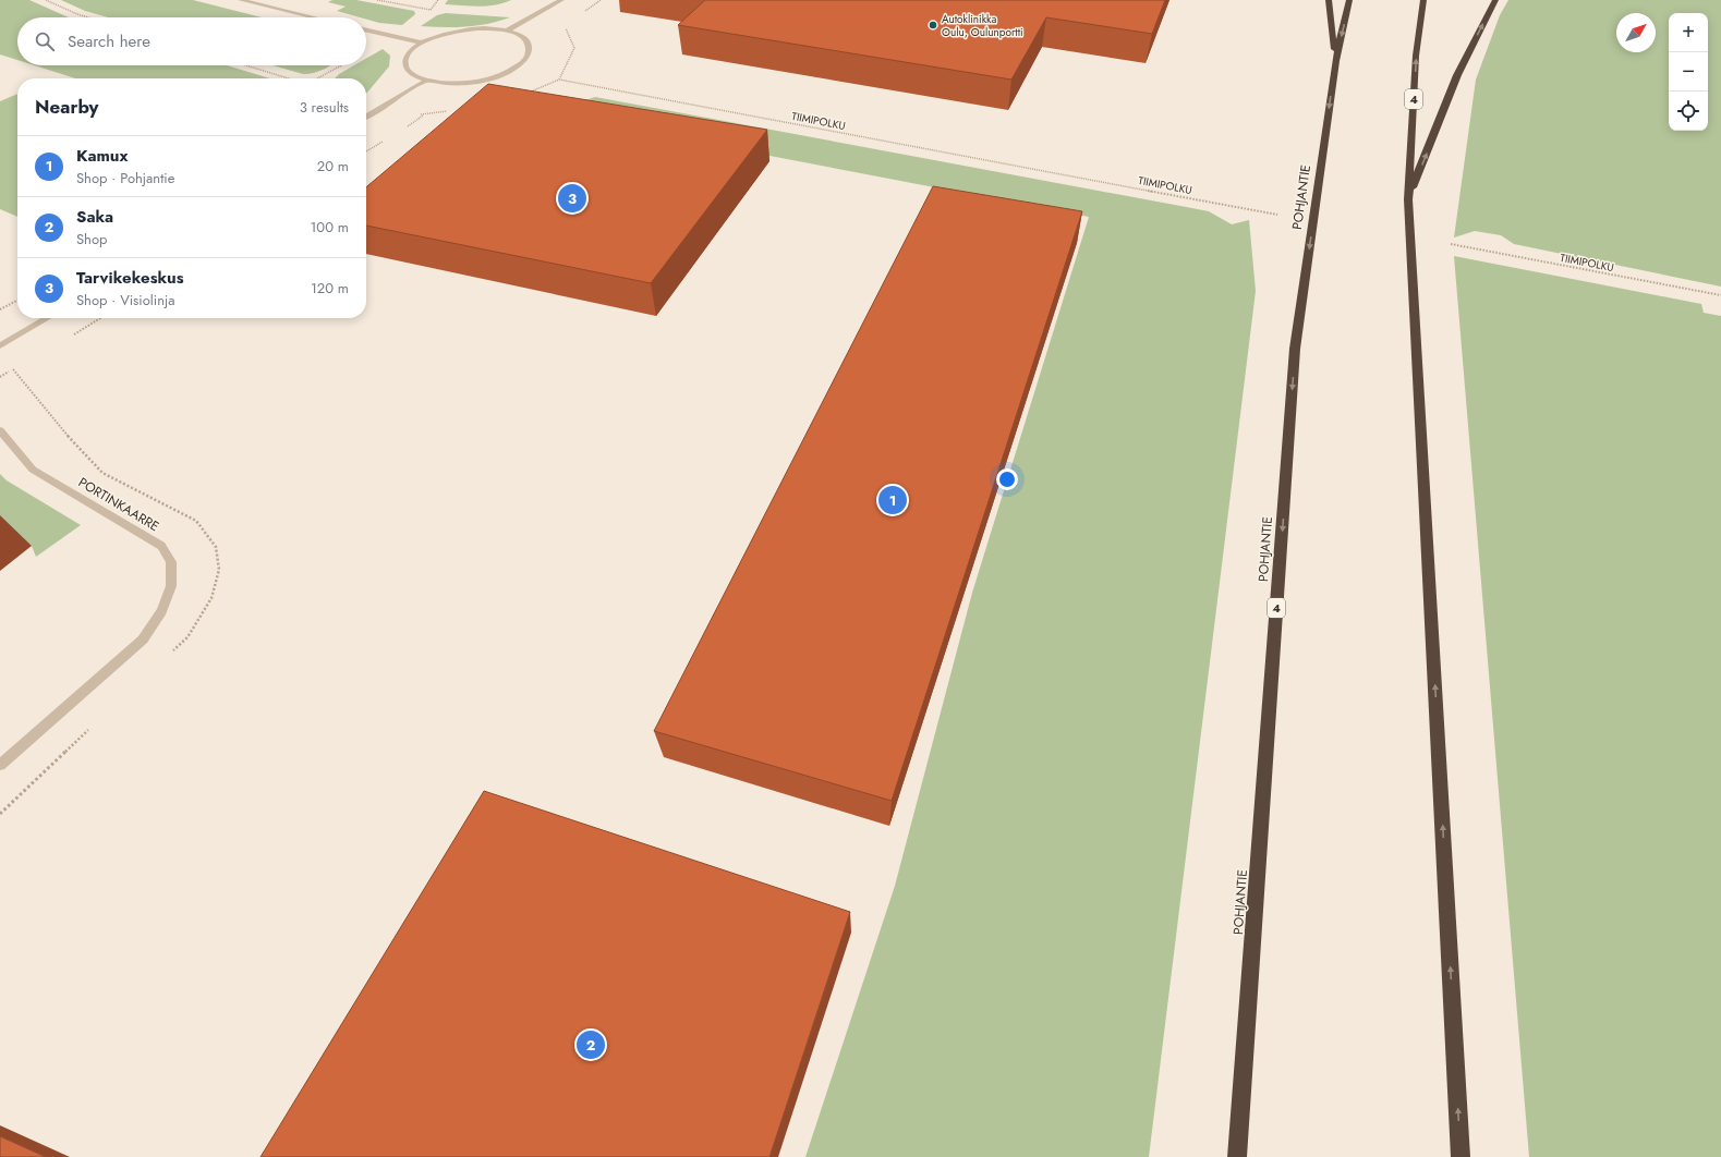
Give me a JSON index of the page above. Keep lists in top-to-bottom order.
{
  "streets": {
    "highway": ["4", "POHJANTIE"],
    "street": ["PORTINKAARRE"],
    "path": ["TIIMIPOLKU"]
  },
  "places": ["Autoklinikka Oulu, Oulunportti"],
  "north": "top right",
  "page": {
    "map_buttons": ["+", "−"],
    "search": "Search here",
    "heading": ["Nearby", "3 results"],
    "list": [
      {
        "mark": "1",
        "name": "Kamux",
        "note": "Shop · Pohjantie",
        "value": "20 m"
      },
      {
        "mark": "2",
        "name": "Saka",
        "note": "Shop",
        "value": "100 m"
      },
      {
        "mark": "3",
        "name": "Tarvikekeskus",
        "note": "Shop · Visiolinja",
        "value": "120 m"
      }
    ],
    "pins": ["3", "1", "2"]
  }
}
